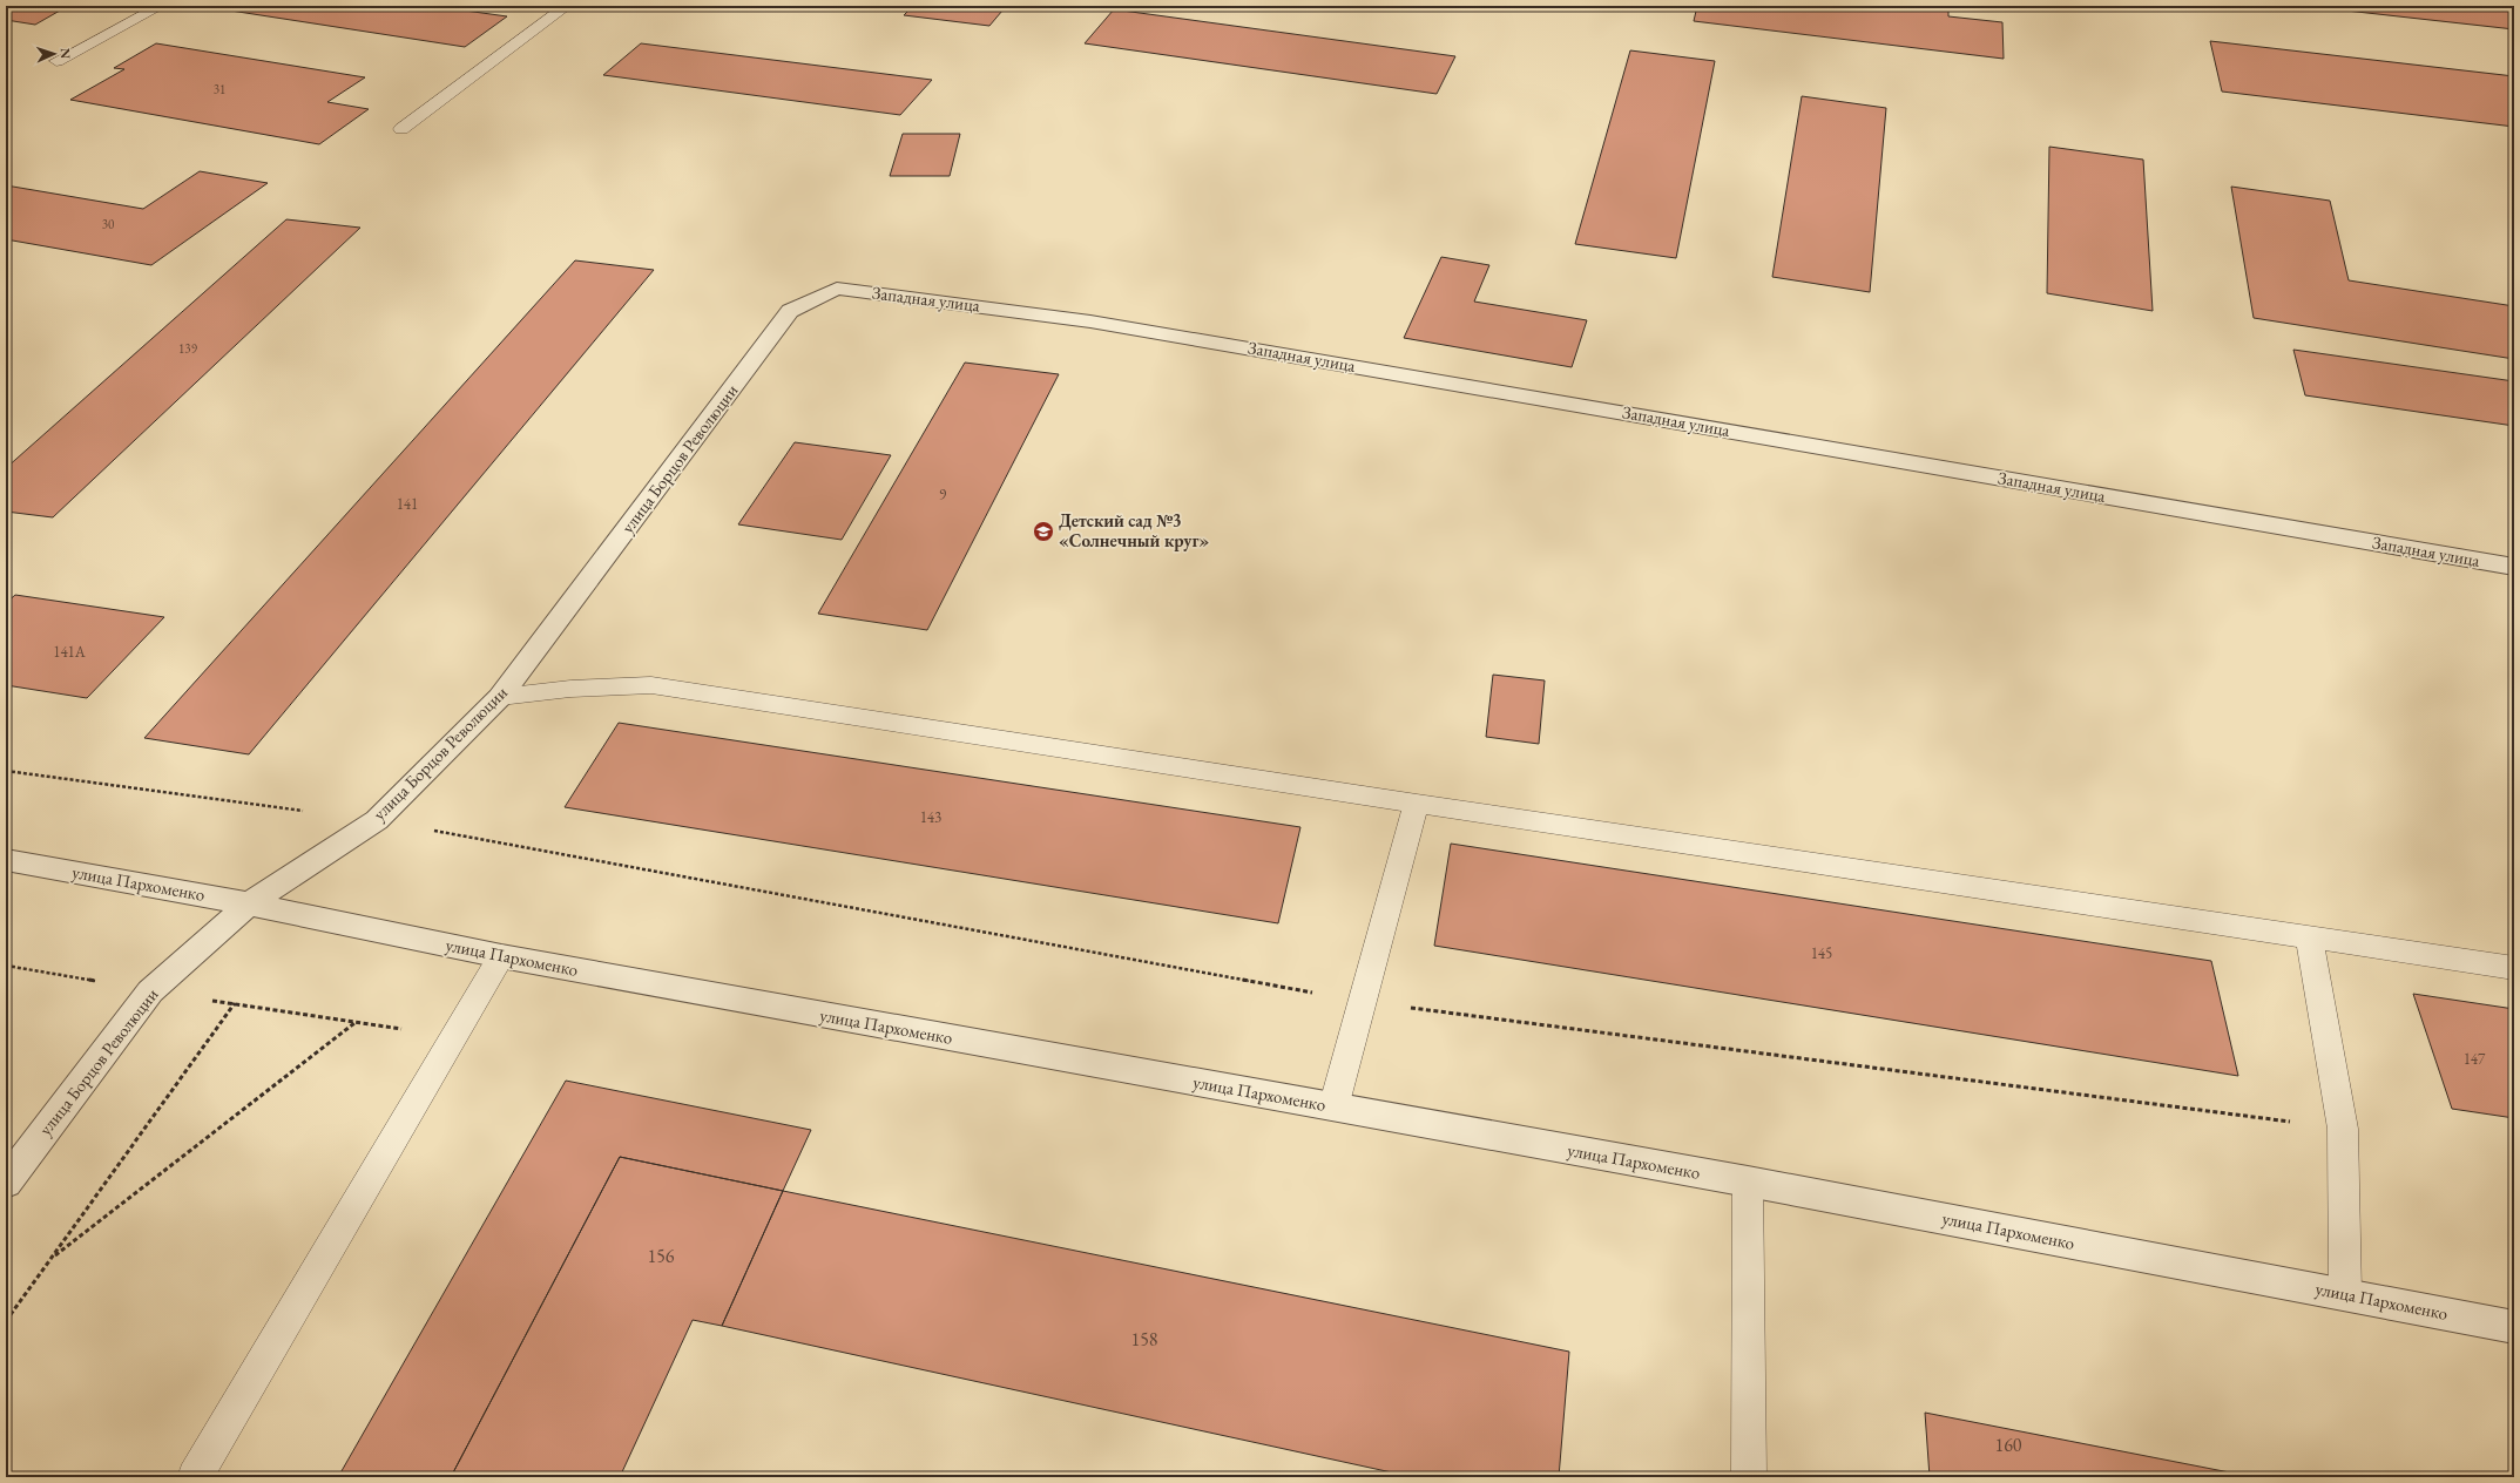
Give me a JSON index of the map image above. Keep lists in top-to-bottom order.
{
  "streets": {
    "street": ["Западная улица", "улица Борцов Революции", "улица Пархоменко"]
  },
  "crossings": [
    ["Западная улица", "улица Борцов Революции"],
    ["улица Борцов Революции", "улица Пархоменко"]
  ],
  "places": {
    "school or university": ["Детский сад №3 «Солнечный круг»"]
  },
  "house_numbers": [
    "31",
    "30",
    "139",
    "9",
    "141",
    "141А",
    "143",
    "145",
    "147",
    "156",
    "158",
    "160"
  ],
  "north": "right"
}
